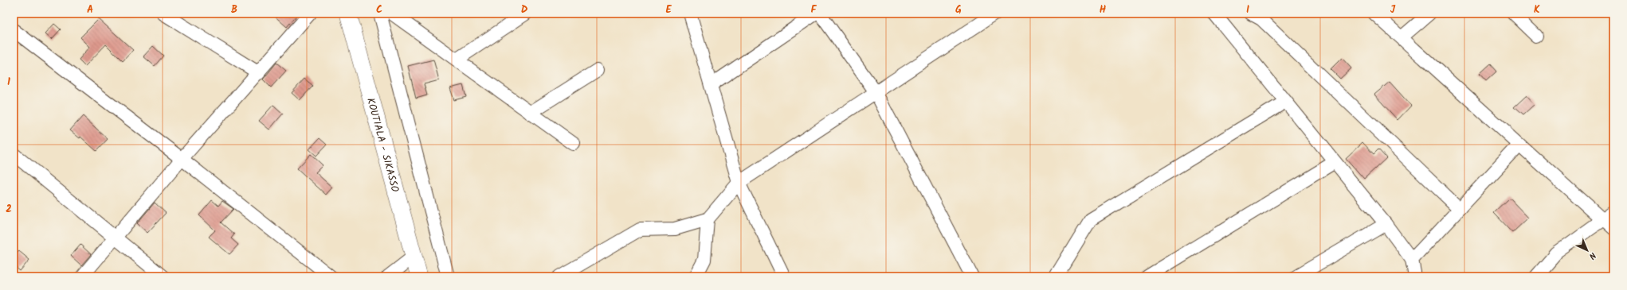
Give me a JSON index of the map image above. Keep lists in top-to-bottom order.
{
  "streets": {
    "main road": ["KOUTIALA - SIKASSO"]
  },
  "north": "bottom right",
  "grid": {
    "columns": [
      "A",
      "B",
      "C",
      "D",
      "E",
      "F",
      "G",
      "H",
      "I",
      "J",
      "K"
    ],
    "rows": ["1", "2"]
  }
}
